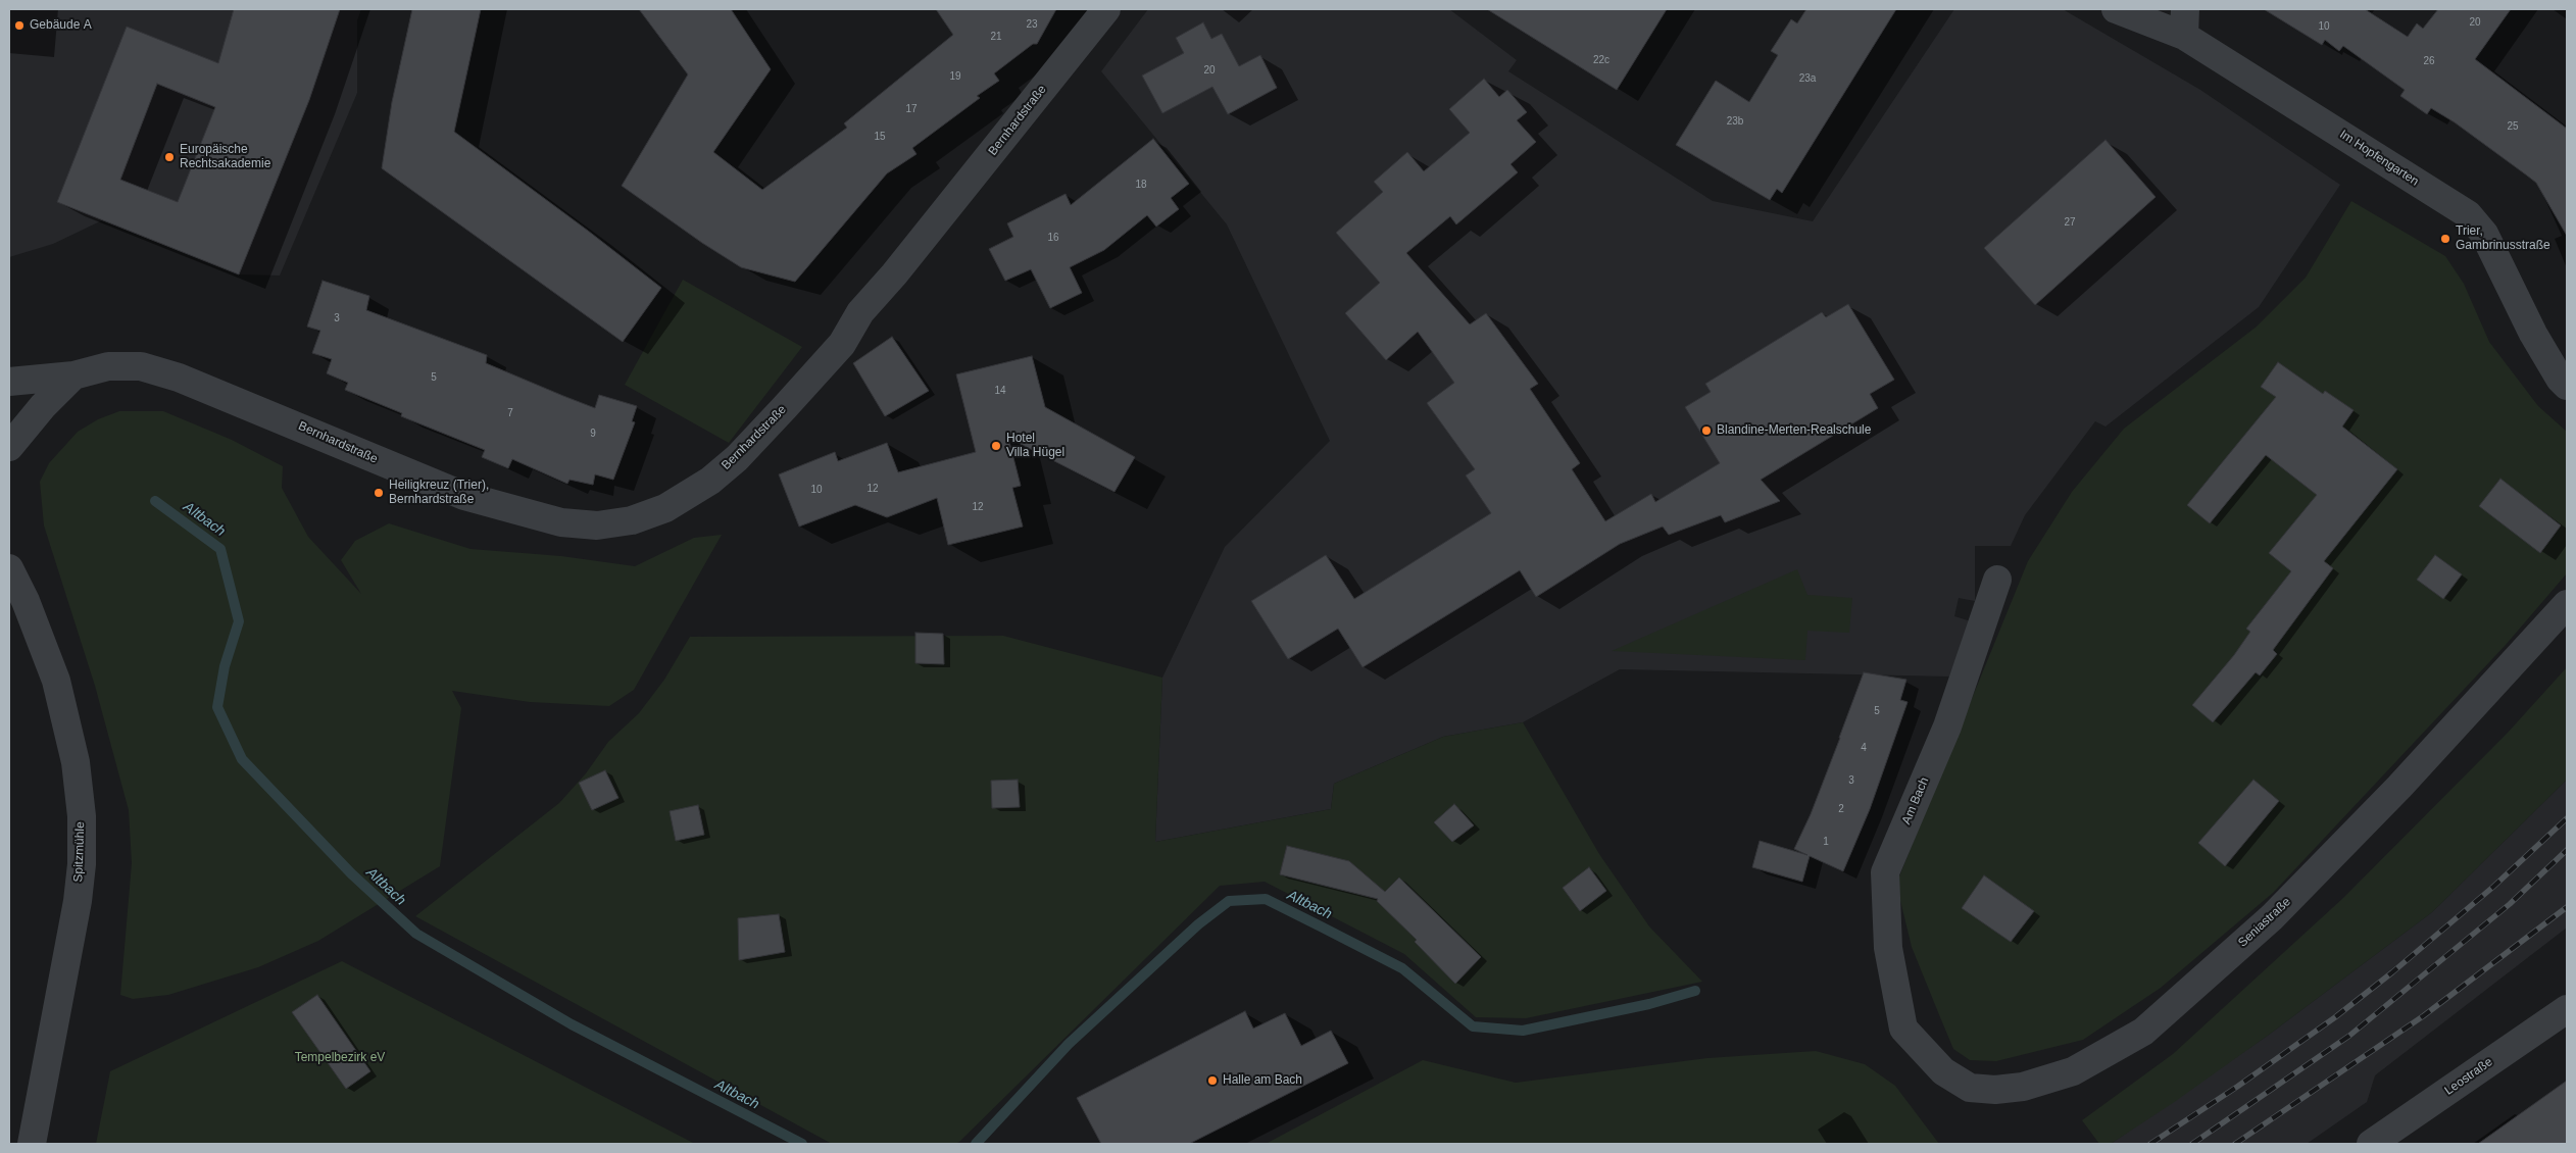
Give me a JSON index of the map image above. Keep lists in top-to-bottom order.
{
  "streets": {
    "street": [
      "Bernhardstraße",
      "Im Hopfengarten",
      "Am Bach",
      "Spitzmühle",
      "Seniastraße",
      "Leostraße"
    ]
  },
  "crossings": [
    ["Am Bach", "Seniastraße"]
  ],
  "water": ["Altbach"],
  "parks": ["Tempelbezirk eV"],
  "places": [
    "Gebäude A",
    "Europäische Rechtsakademie",
    "Trier, Gambrinusstraße",
    "Blandine-Merten-Realschule",
    "Hotel Villa Hügel",
    "Heiligkreuz (Trier), Bernhardstraße",
    "Halle am Bach"
  ],
  "house_numbers": [
    "20",
    "23",
    "10",
    "21",
    "22c",
    "26",
    "20",
    "19",
    "23a",
    "17",
    "23b",
    "25",
    "15",
    "18",
    "27",
    "16",
    "3",
    "5",
    "14",
    "7",
    "9",
    "12",
    "10",
    "12",
    "5",
    "4",
    "3",
    "2",
    "1"
  ]
}
